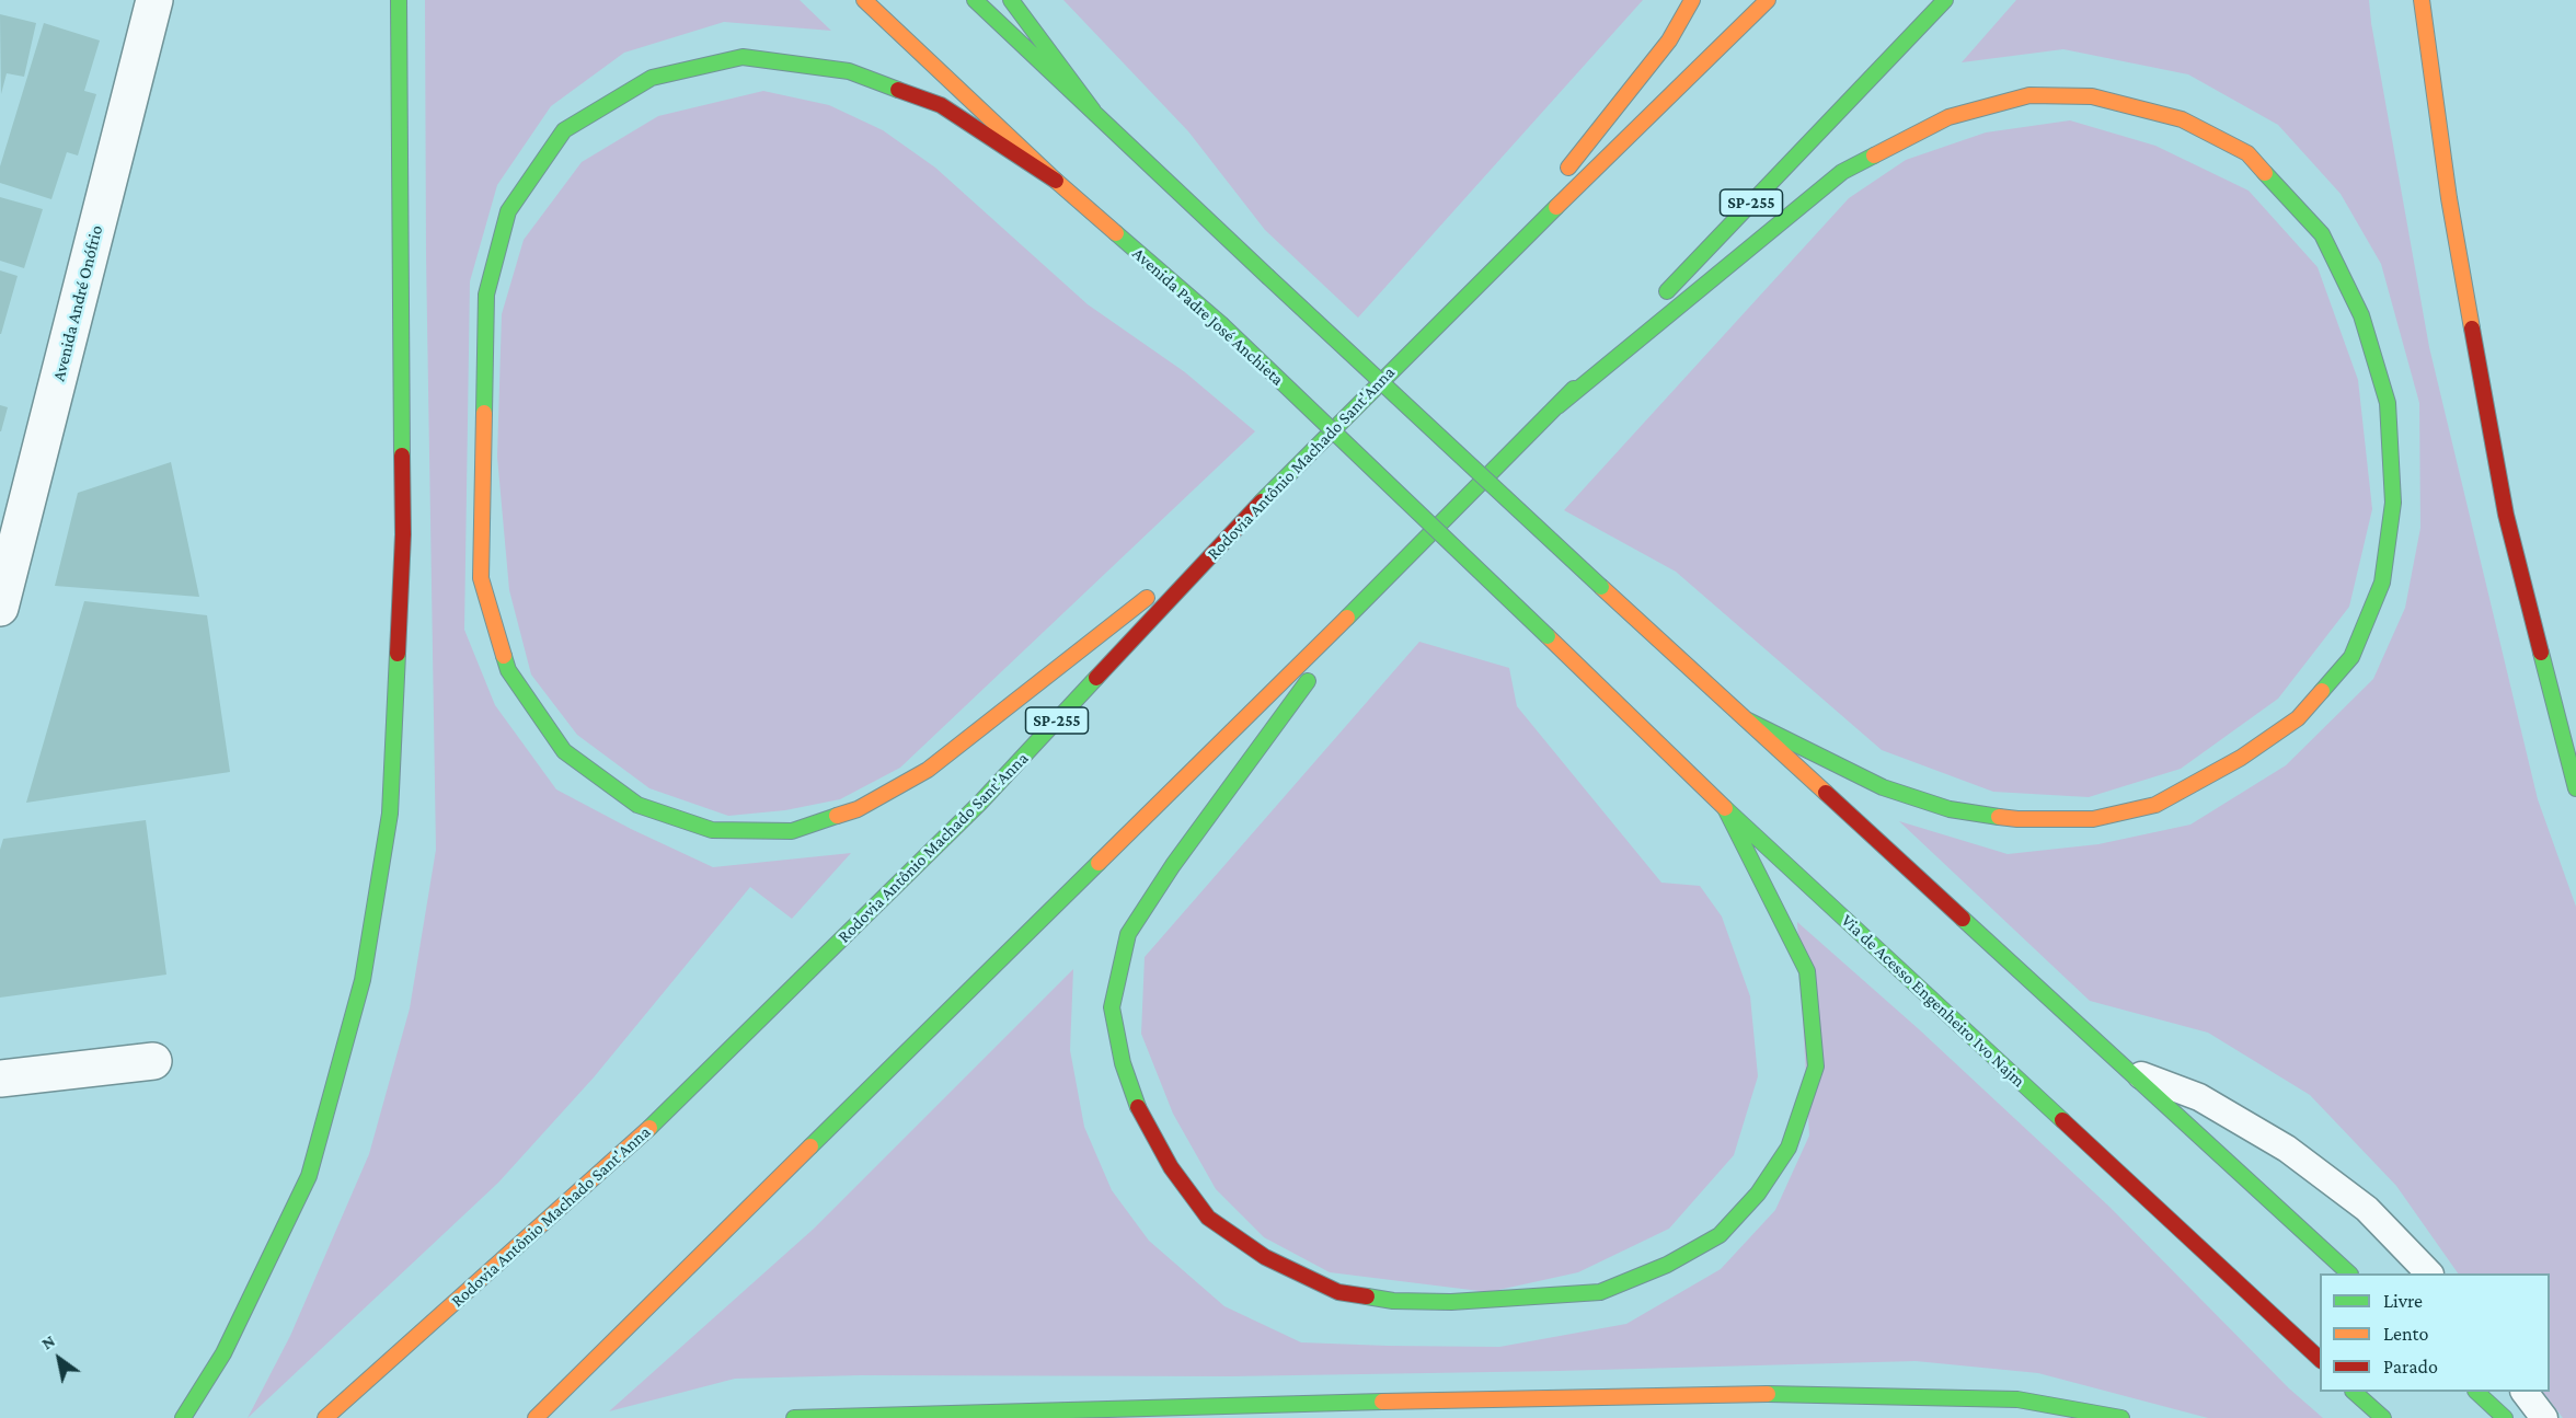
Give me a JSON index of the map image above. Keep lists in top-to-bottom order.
{
  "streets": {
    "main road": [
      "SP-255",
      "Avenida Padre José Anchieta",
      "Rodovia Antônio Machado Sant'Anna",
      "Via de Acesso Engenheiro Ivo Najm"
    ],
    "street": ["Avenida André Onófrio"]
  },
  "crossings": [
    ["Avenida Padre José Anchieta", "Via de Acesso Engenheiro Ivo Najm"]
  ],
  "legend": ["Livre", "Lento", "Parado"],
  "north": "top left"
}
